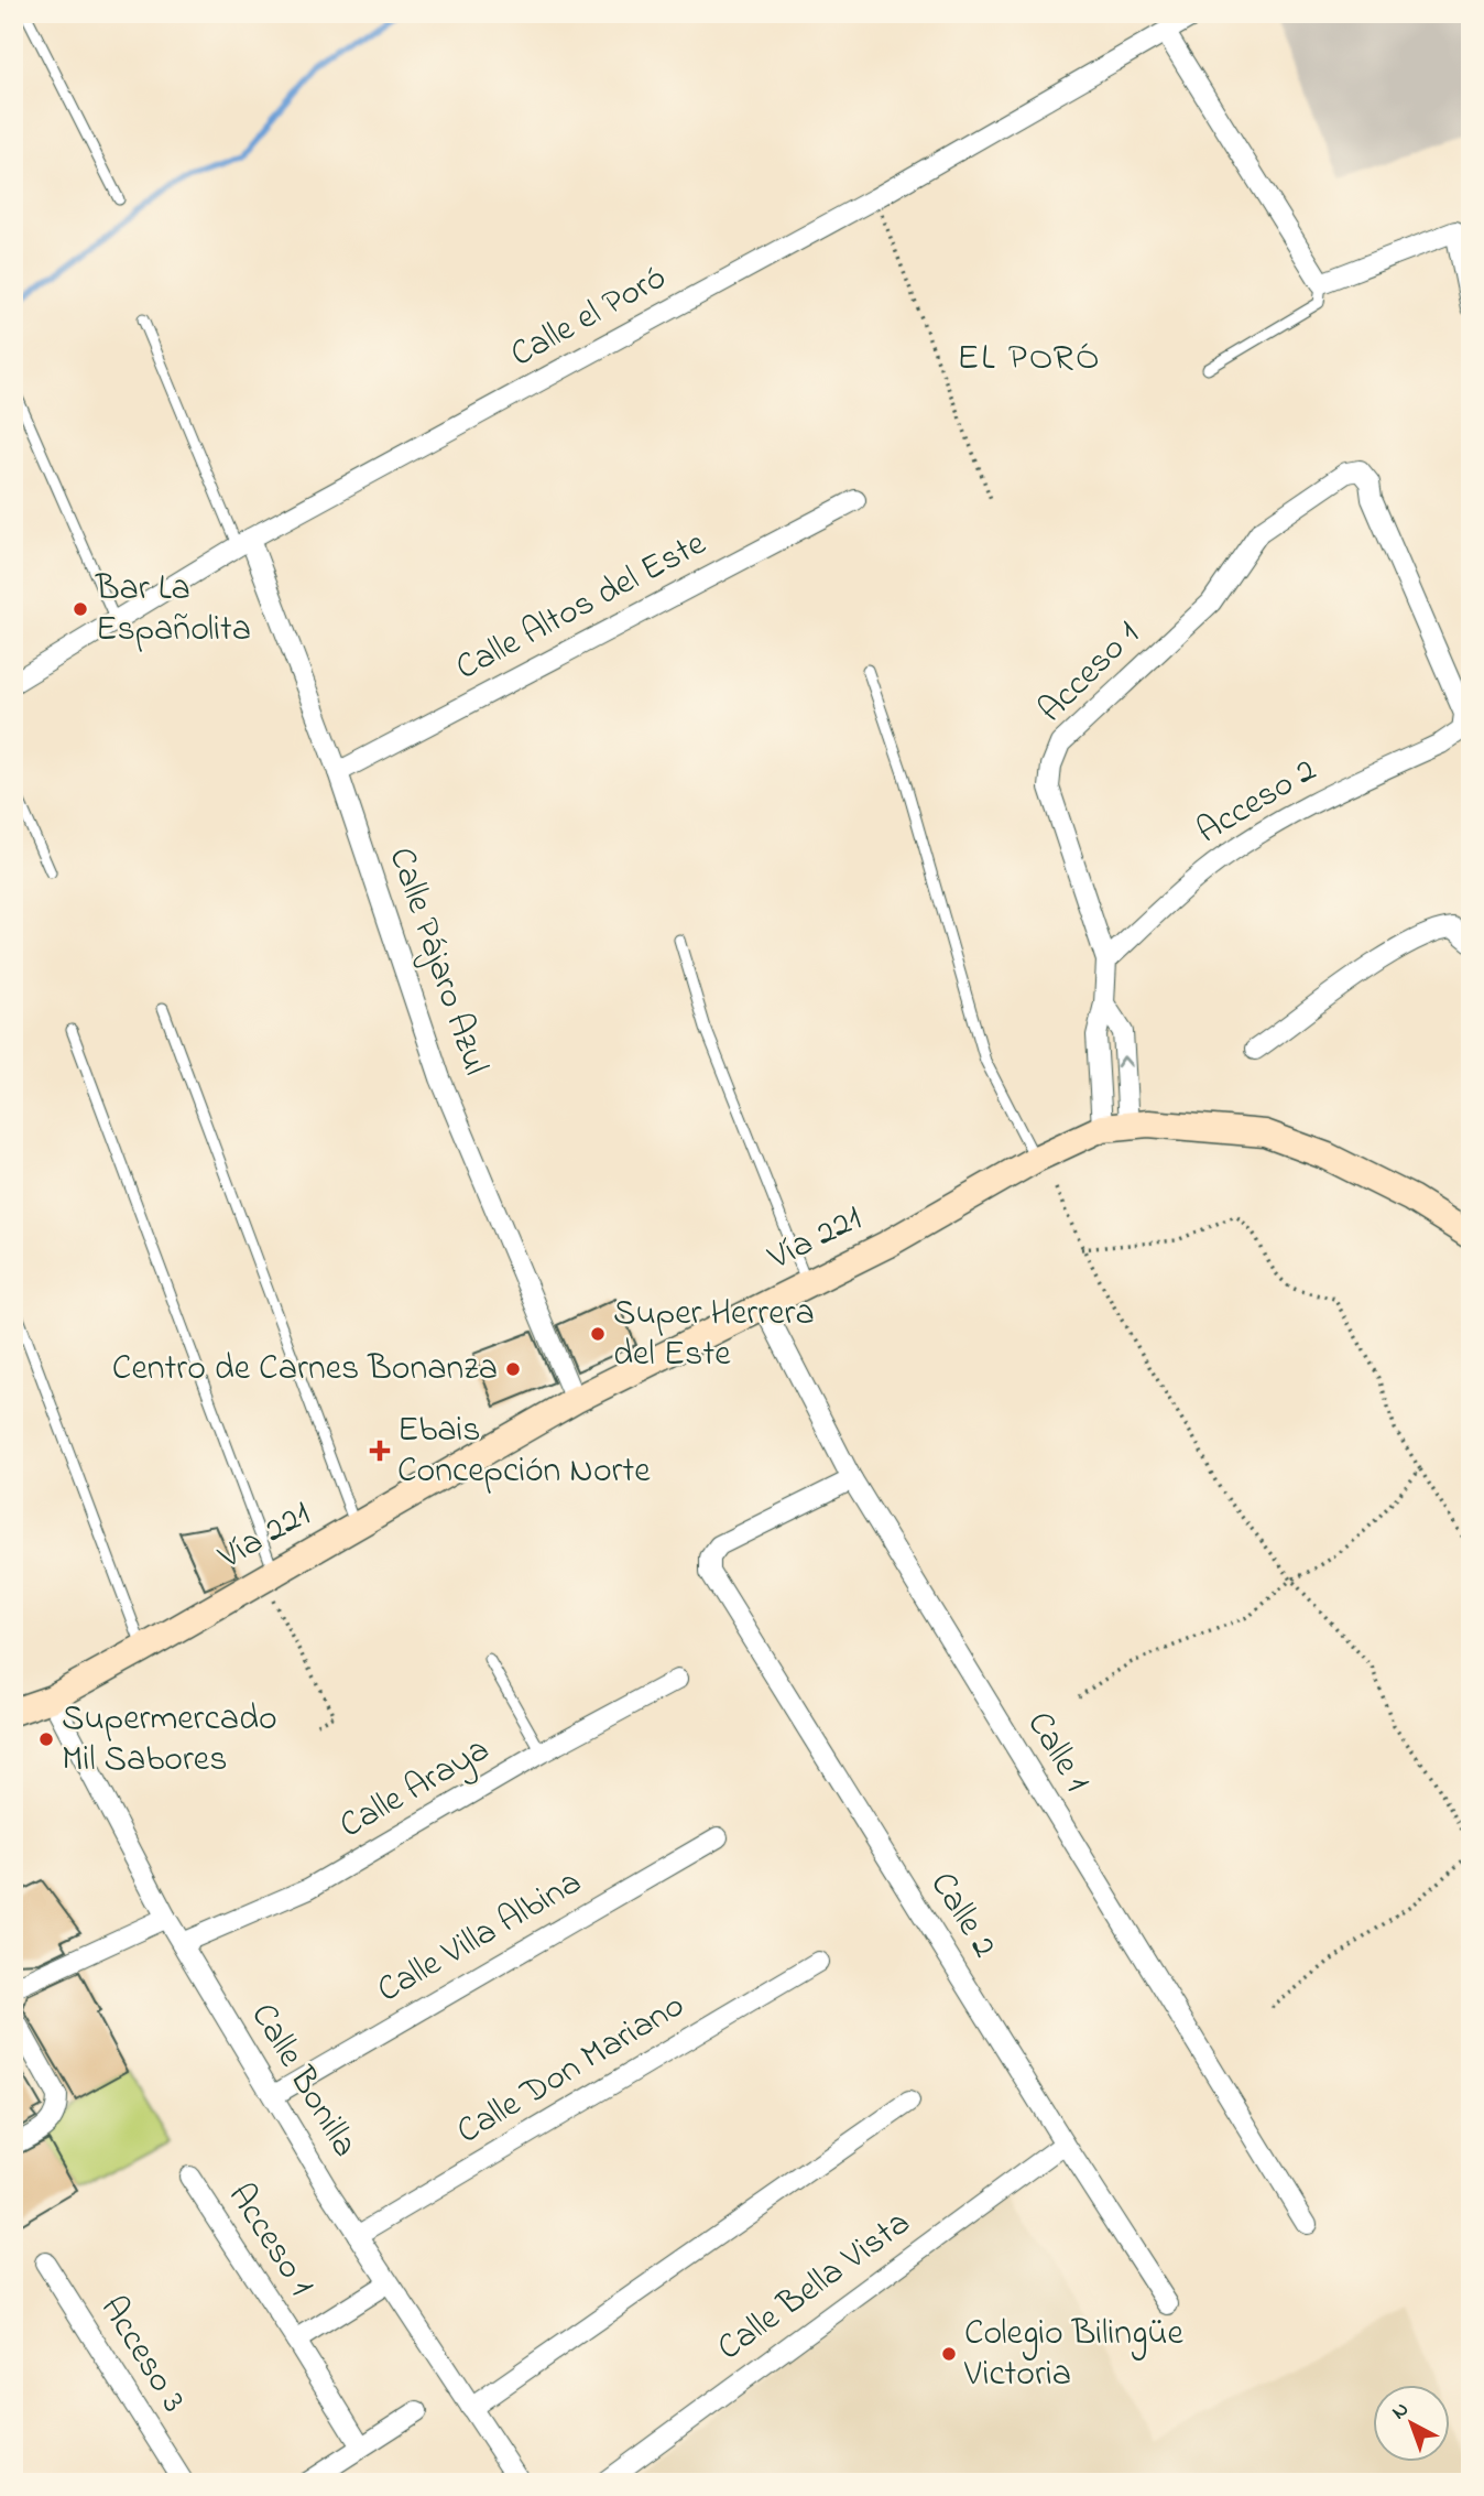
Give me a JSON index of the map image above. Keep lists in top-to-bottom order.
{
  "streets": {
    "main road": ["Vía 221"],
    "street": [
      "Calle el Poró",
      "Calle Altos del Este",
      "Acceso 1",
      "Acceso 2",
      "Calle Pájaro Azul",
      "Calle 1",
      "Calle Araya",
      "Calle 2",
      "Calle Villa Albina",
      "Calle Don Mariano",
      "Calle Bonilla",
      "Calle Bella Vista",
      "Acceso 3"
    ]
  },
  "crossings": [
    ["Calle el Poró", "Calle Pájaro Azul"],
    ["Calle Altos del Este", "Calle Pájaro Azul"],
    ["Acceso 1", "Acceso 2"],
    ["Acceso 1", "Vía 221"],
    ["Acceso 1", "Calle Bonilla"],
    ["Calle Pájaro Azul", "Vía 221"],
    ["Vía 221", "Calle 1"],
    ["Vía 221", "Calle Bonilla"],
    ["Calle 1", "Calle 2"],
    ["Calle Araya", "Calle Bonilla"],
    ["Calle 2", "Calle Bella Vista"],
    ["Calle Villa Albina", "Calle Bonilla"],
    ["Calle Don Mariano", "Calle Bonilla"]
  ],
  "districts": ["EL PORÓ"],
  "places": {
    "other": [
      "Bar La Españolita",
      "Super Herrera del Este",
      "Centro de Carnes Bonanza",
      "Supermercado Mil Sabores",
      "Colegio Bilingüe Victoria"
    ],
    "health": ["Ebais Concepción Norte"]
  },
  "north": "top left"
}
